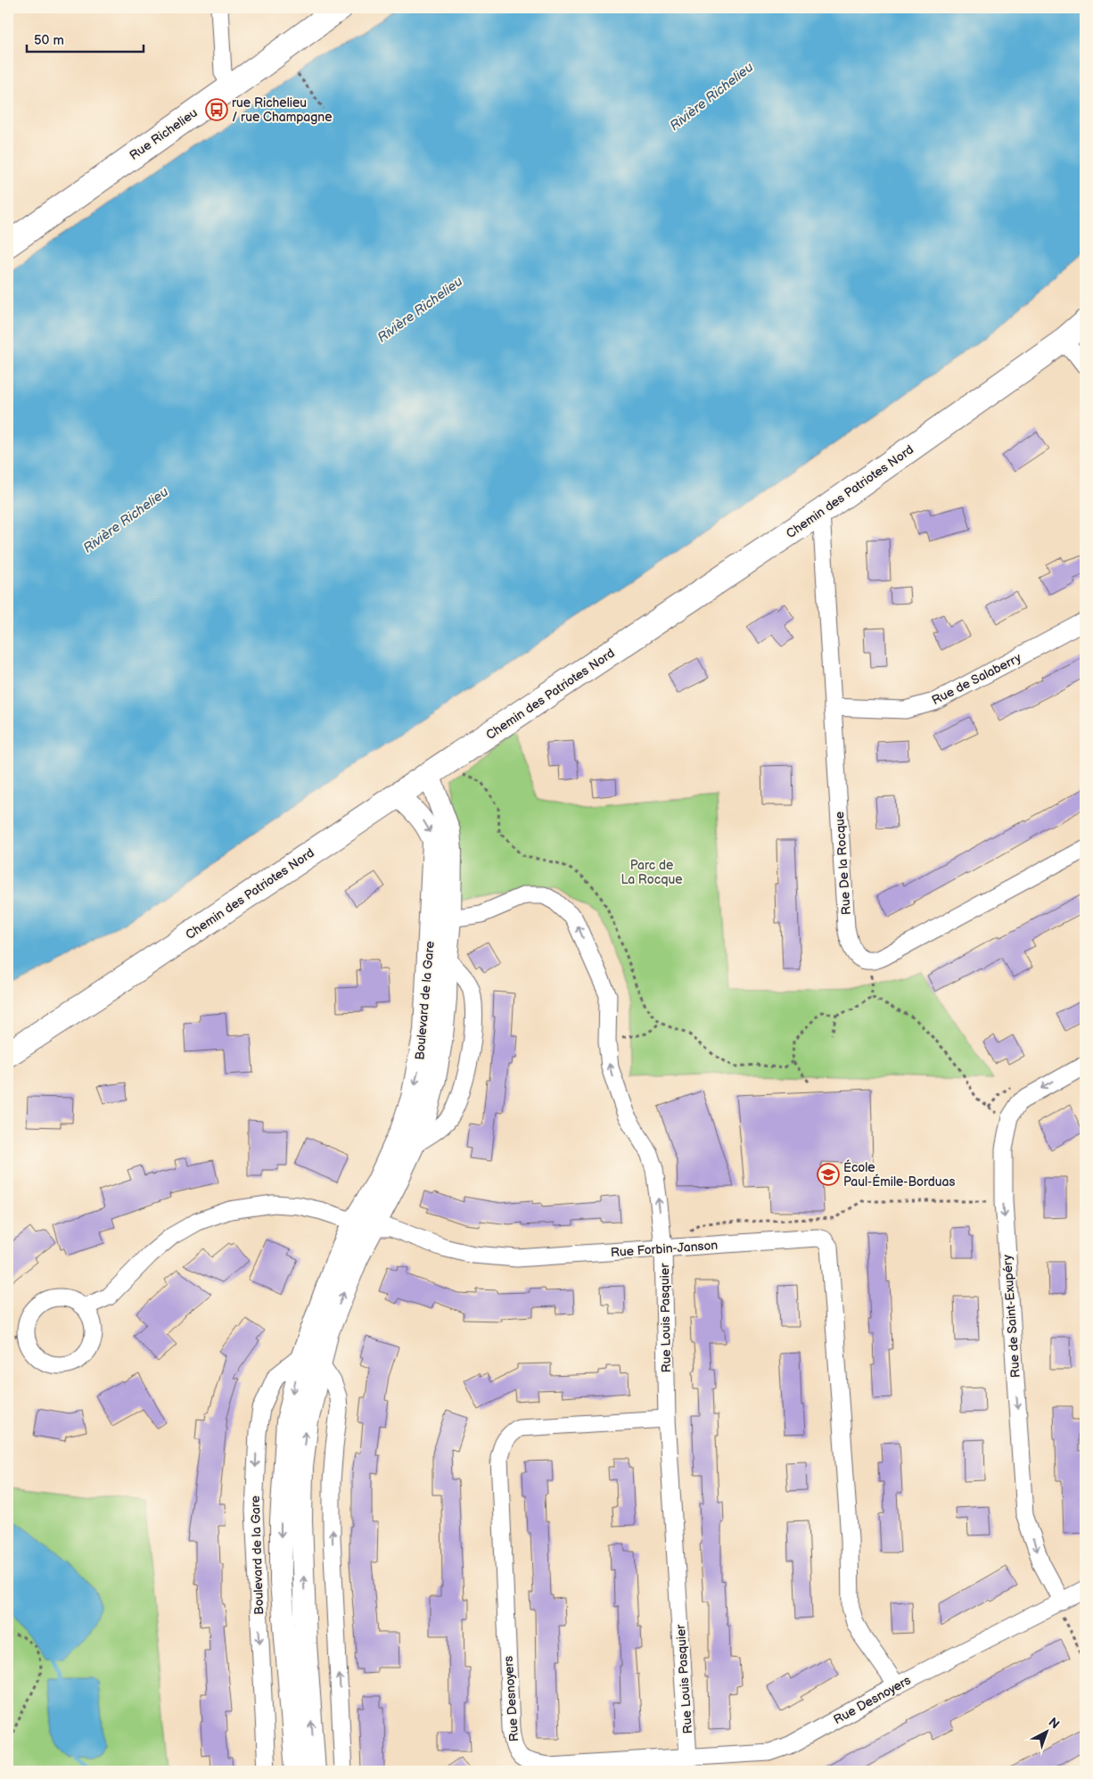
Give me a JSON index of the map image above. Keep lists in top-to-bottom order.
{
  "streets": {
    "main road": ["Rue Richelieu", "Chemin des Patriotes Nord"],
    "street": [
      "Rue de Salaberry",
      "Rue De la Rocque",
      "Boulevard de la Gare",
      "Rue Forbin-Janson",
      "Rue de Saint-Exupéry",
      "Rue Louis Pasquier",
      "Rue Desnoyers"
    ]
  },
  "crossings": [
    ["Chemin des Patriotes Nord", "Rue De la Rocque"],
    ["Chemin des Patriotes Nord", "Boulevard de la Gare"],
    ["Rue de Salaberry", "Rue De la Rocque"],
    ["Boulevard de la Gare", "Rue Forbin-Janson"],
    ["Boulevard de la Gare", "Rue Louis Pasquier"],
    ["Rue Forbin-Janson", "Rue Louis Pasquier"],
    ["Rue Forbin-Janson", "Rue Desnoyers"],
    ["Rue de Saint-Exupéry", "Rue Desnoyers"],
    ["Rue Louis Pasquier", "Rue Desnoyers"]
  ],
  "one_way": ["Rue de Saint-Exupéry", "Rue Louis Pasquier"],
  "water": ["Rivière Richelieu"],
  "parks": ["Parc de La Rocque"],
  "places": {
    "bus stop": ["rue Richelieu / rue Champagne"],
    "school or university": ["École Paul-Émile-Borduas"]
  },
  "scale_bar": "50 m",
  "north": "top right"
}
